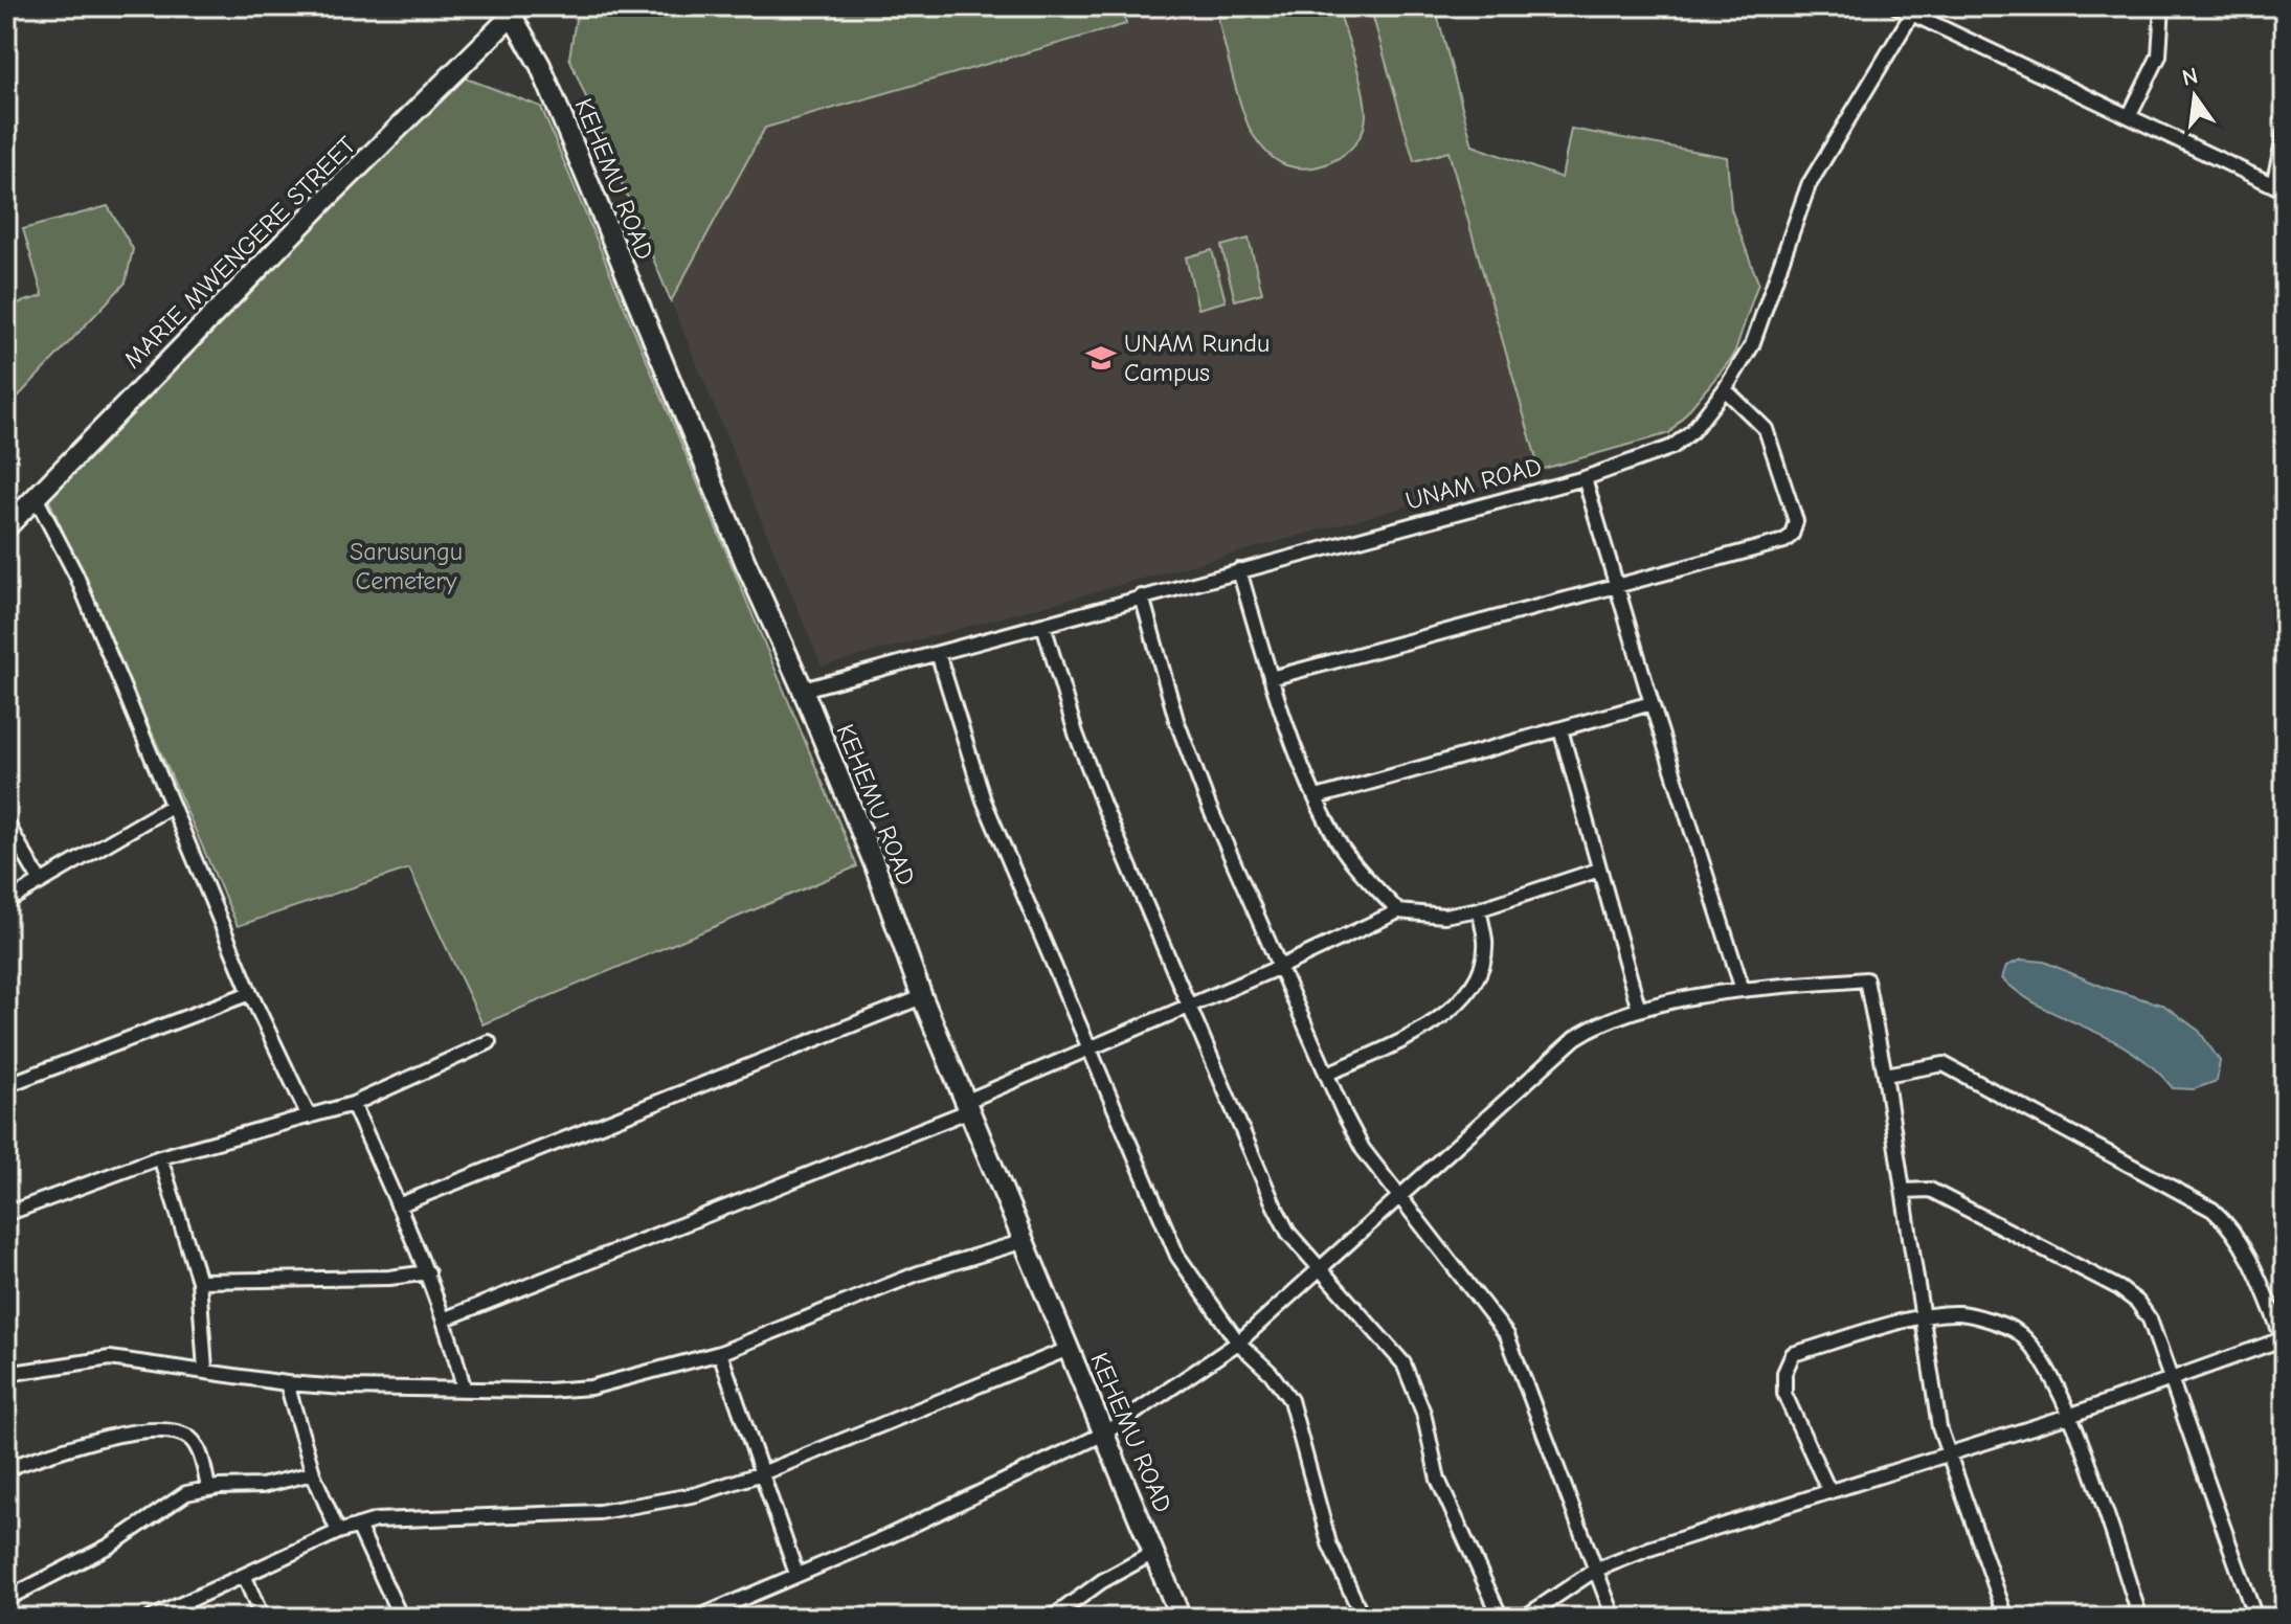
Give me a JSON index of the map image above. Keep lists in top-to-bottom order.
{
  "streets": {
    "street": ["KEHEMU ROAD", "MARIE MWENGERE STREET", "UNAM ROAD"]
  },
  "crossings": [
    ["KEHEMU ROAD", "MARIE MWENGERE STREET"],
    ["KEHEMU ROAD", "UNAM ROAD"]
  ],
  "parks": ["Sarusungu Cemetery"],
  "places": {
    "school or university": ["UNAM Rundu Campus"]
  },
  "north": "top"
}
